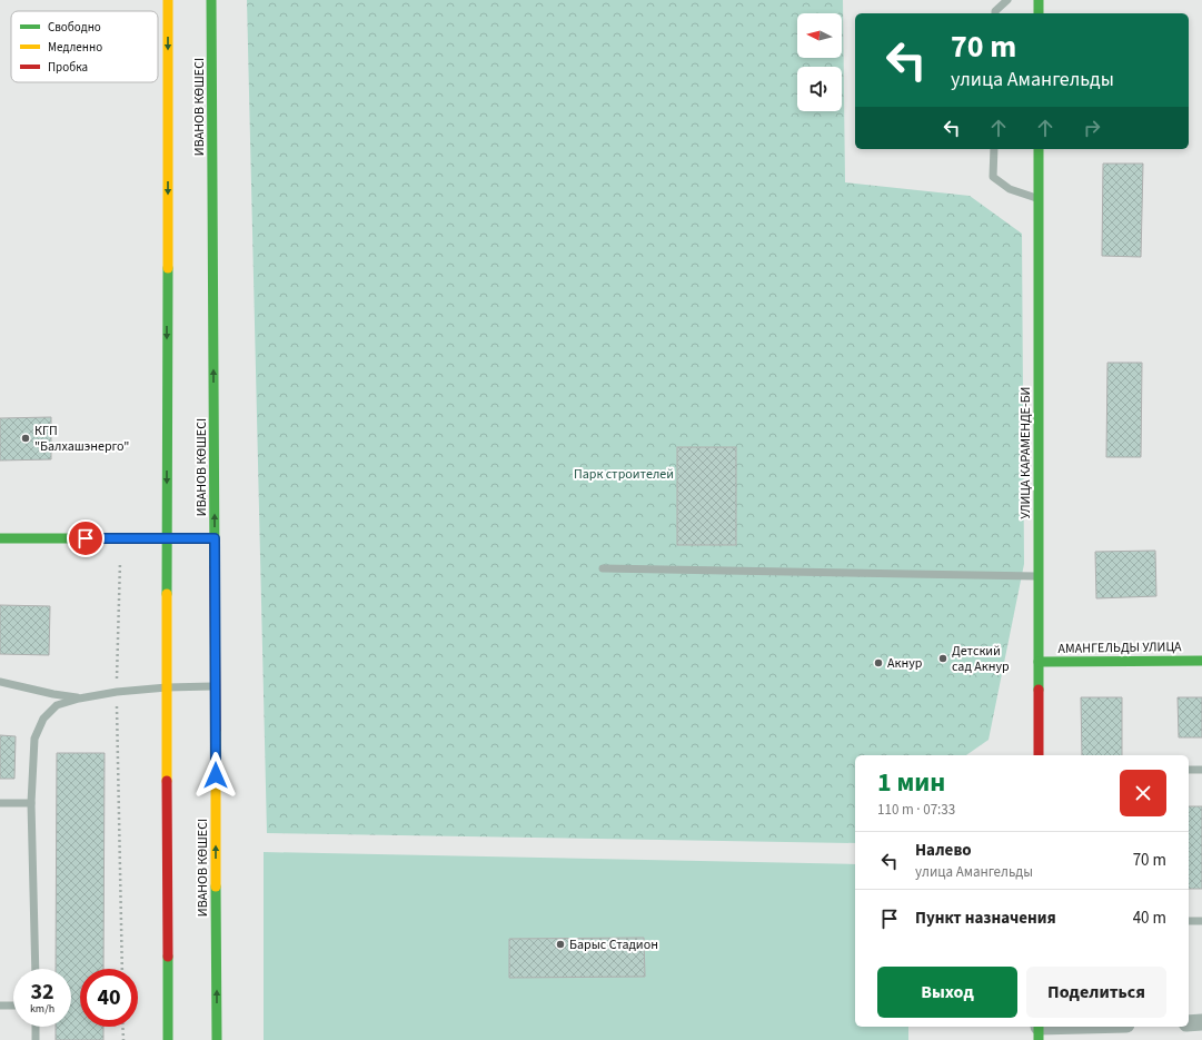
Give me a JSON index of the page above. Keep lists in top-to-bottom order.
{
  "streets": {
    "street": ["ИВАНОВ КӨШЕСІ", "УЛИЦА КАРАМЕНДЕ-БИ", "АМАНГЕЛЬДЫ УЛИЦА"]
  },
  "crossings": [
    ["УЛИЦА КАРАМЕНДЕ-БИ", "АМАНГЕЛЬДЫ УЛИЦА"]
  ],
  "parks": ["Парк строителей"],
  "places": [
    "КГП \"Балхашэнерго\"",
    "Детский сад Акнур",
    "Акнур",
    "Барыс Стадион"
  ],
  "legend": ["Свободно", "Медленно", "Пробка"],
  "north": "left",
  "page": {
    "turn": ["70 m", "улица Амангельды"],
    "heading": ["1 мин", "110 m · 07:33"],
    "list": [
      {
        "name": "Налево",
        "note": "улица Амангельды",
        "value": "70 m"
      },
      {
        "name": "Пункт назначения",
        "value": "40 m"
      }
    ],
    "buttons": ["Выход", "Поделиться"],
    "speed": "32 km/h",
    "limit": "40"
  }
}
